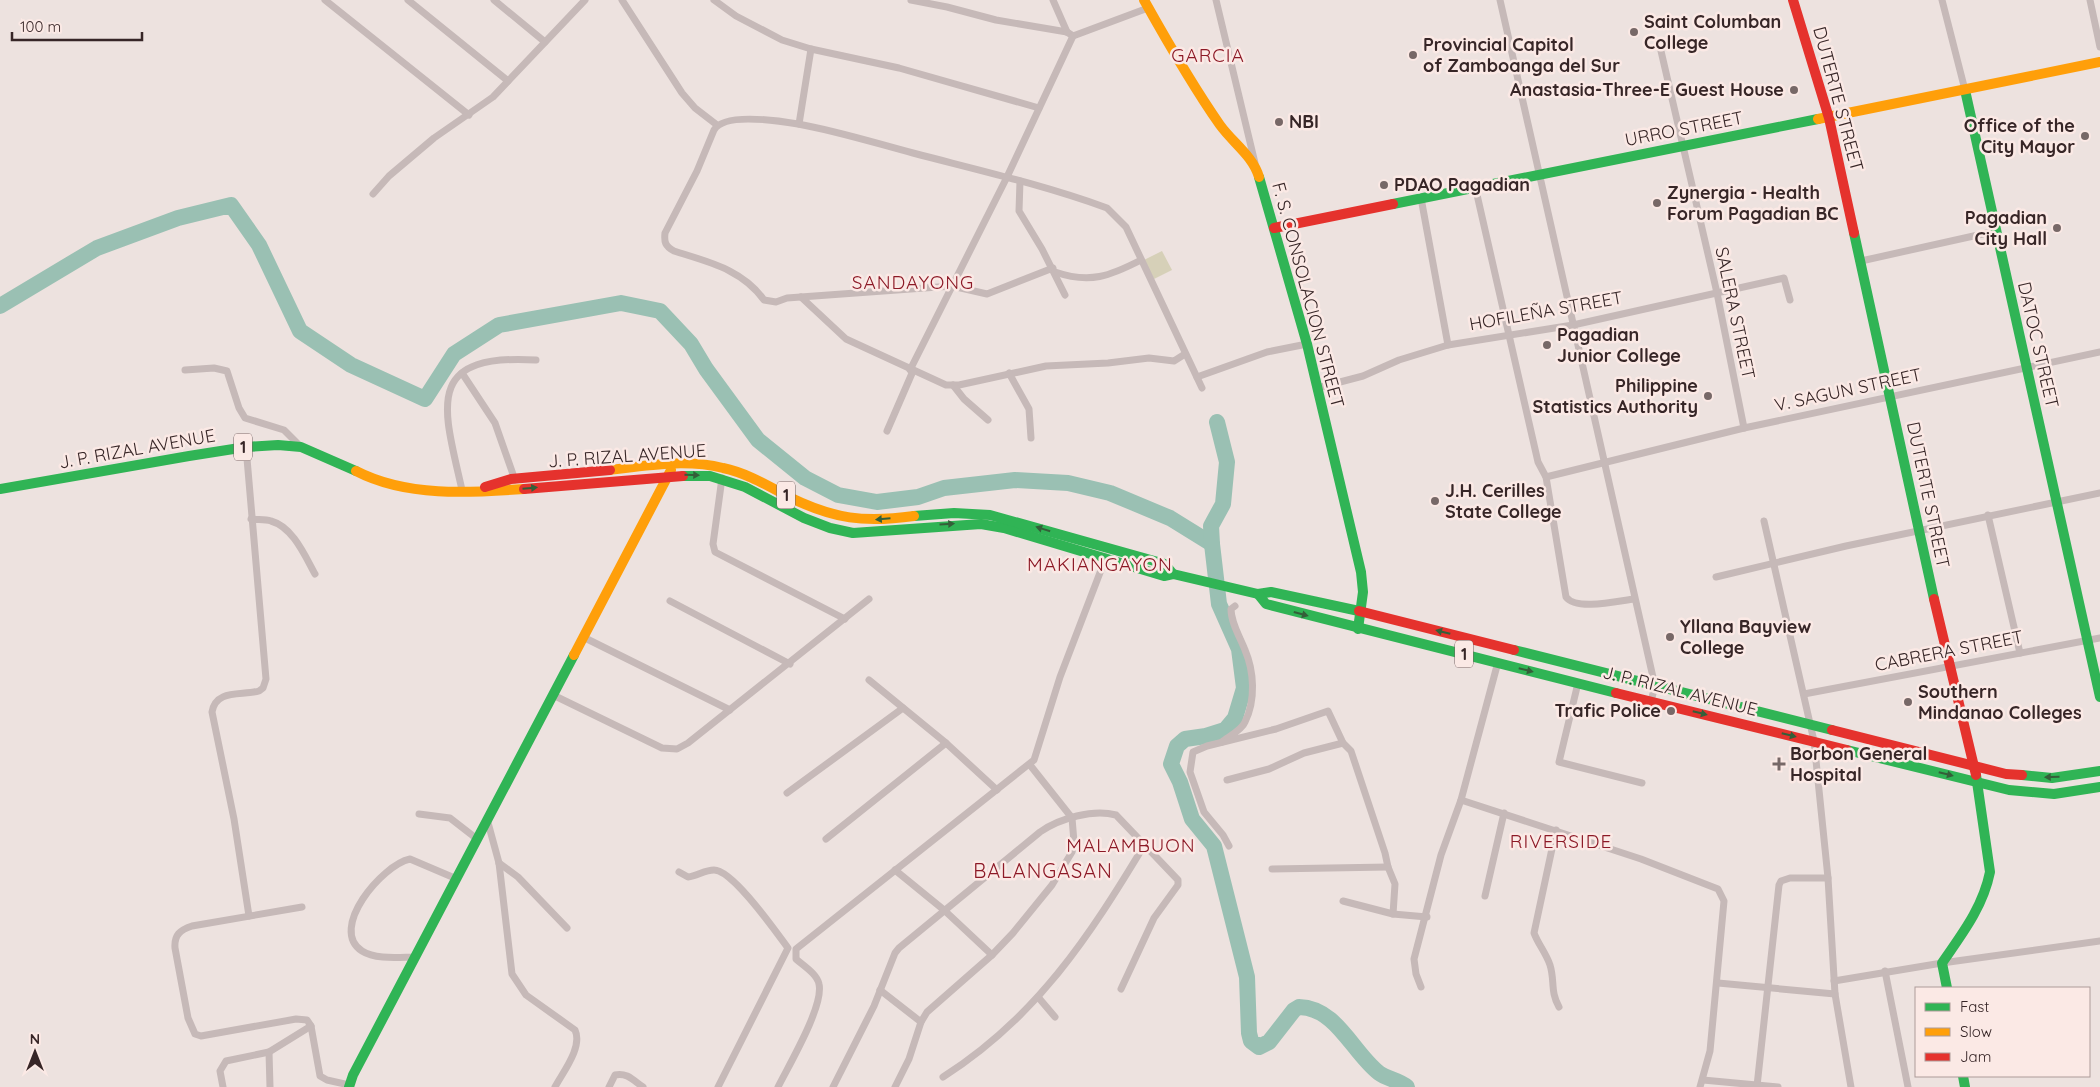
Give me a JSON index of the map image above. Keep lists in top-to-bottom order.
{
  "streets": {
    "main road": [
      "DUTERTE STREET",
      "URRO STREET",
      "F. S. CONSOLACION STREET",
      "DATOC STREET",
      "1",
      "J. P. RIZAL AVENUE"
    ],
    "street": [
      "HOFILEÑA STREET",
      "SALERA STREET",
      "V. SAGUN STREET",
      "CABRERA STREET"
    ]
  },
  "crossings": [
    ["DUTERTE STREET", "URRO STREET"],
    ["DUTERTE STREET", "V. SAGUN STREET"],
    ["DUTERTE STREET", "J. P. RIZAL AVENUE"],
    ["DUTERTE STREET", "CABRERA STREET"],
    ["URRO STREET", "F. S. CONSOLACION STREET"],
    ["URRO STREET", "SALERA STREET"],
    ["URRO STREET", "DATOC STREET"],
    ["F. S. CONSOLACION STREET", "HOFILEÑA STREET"],
    ["F. S. CONSOLACION STREET", "J. P. RIZAL AVENUE"],
    ["HOFILEÑA STREET", "SALERA STREET"],
    ["SALERA STREET", "V. SAGUN STREET"],
    ["DATOC STREET", "V. SAGUN STREET"],
    ["DATOC STREET", "CABRERA STREET"]
  ],
  "districts": [
    "GARCIA",
    "SANDAYONG",
    "MAKIANGAYON",
    "RIVERSIDE",
    "MALAMBUON",
    "BALANGASAN"
  ],
  "places": {
    "other": [
      "Saint Columban College",
      "Provincial Capitol of Zamboanga del Sur",
      "Anastasia-Three-E Guest House",
      "NBI",
      "Office of the City Mayor",
      "PDAO Pagadian",
      "Zynergia - Health Forum Pagadian BC",
      "Pagadian City Hall",
      "Pagadian Junior College",
      "Philippine Statistics Authority",
      "J.H. Cerilles State College",
      "Yllana Bayview College",
      "Southern Mindanao Colleges",
      "Trafic Police"
    ],
    "health": ["Borbon General Hospital"]
  },
  "legend": ["Fast", "Slow", "Jam"],
  "scale_bar": "100 m",
  "north": "top"
}
